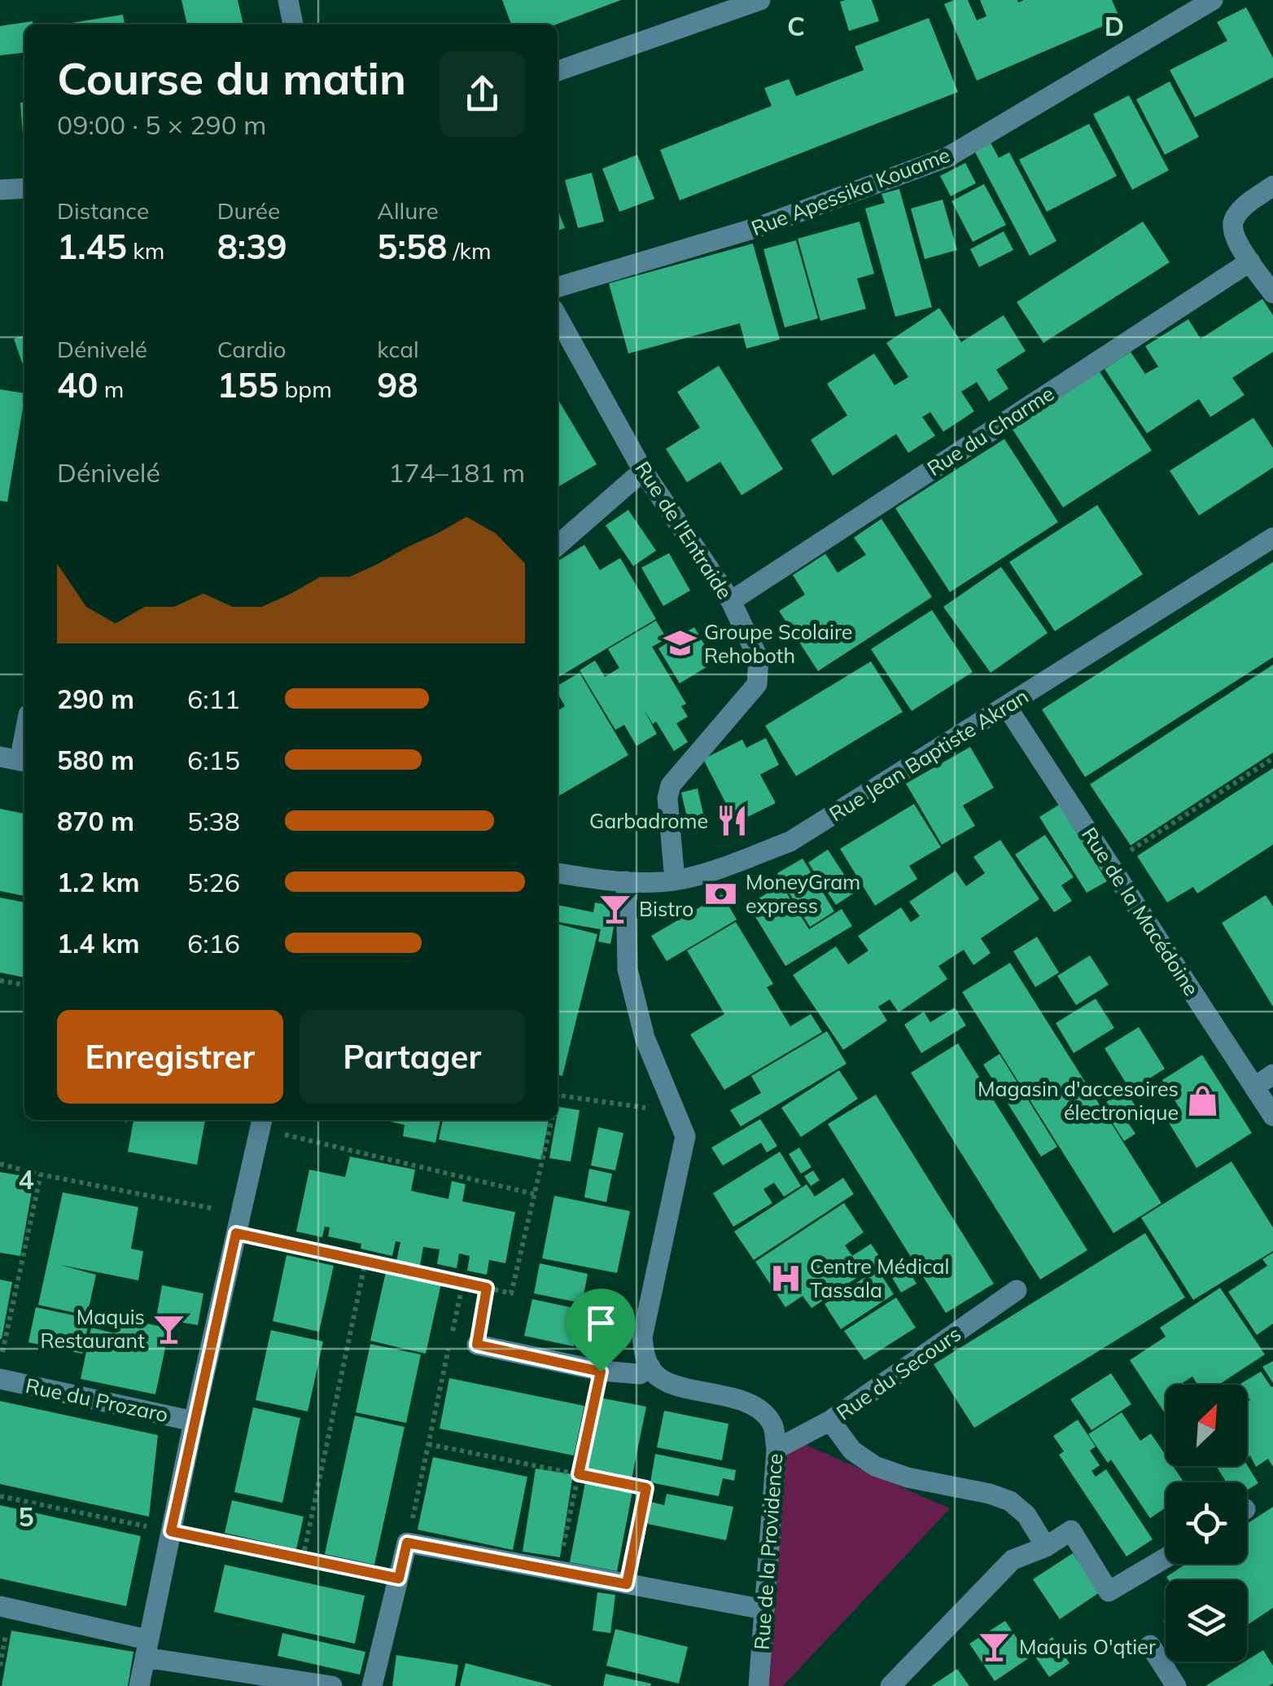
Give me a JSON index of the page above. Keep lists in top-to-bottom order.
{
  "streets": {
    "street": [
      "Rue Apessika Kouame",
      "Rue du Charme",
      "Rue de l'Entraide",
      "Rue Jean Baptiste Akran",
      "Rue de la Macédoine",
      "Rue du Secours",
      "Rue du Prozaro",
      "Rue de la Providence"
    ]
  },
  "crossings": [
    ["Rue du Charme", "Rue de l'Entraide"],
    ["Rue de l'Entraide", "Rue Jean Baptiste Akran"],
    ["Rue Jean Baptiste Akran", "Rue de la Macédoine"],
    ["Rue du Secours", "Rue de la Providence"]
  ],
  "places": {
    "school or university": ["Groupe Scolaire Rehoboth"],
    "restaurant": ["Garbadrome"],
    "bank": ["MoneyGram express"],
    "bar": ["Bistro", "Maquis Restaurant", "Maquis O'qtier"],
    "shop": ["Magasin d'accesoires électronique"],
    "hospital": ["Centre Médical Tassala"]
  },
  "north": "top right",
  "page": {
    "heading": ["Course du matin", "09:00 · 5 × 290 m"],
    "stats": [
      ["Distance", "1.45 km"],
      ["Durée", "8:39"],
      ["Allure", "5:58 /km"],
      ["Dénivelé", "40 m"],
      ["Cardio", "155 bpm"],
      ["kcal", "98"]
    ],
    "chart": ["Dénivelé", "174–181 m"],
    "list": [
      {
        "name": "290 m",
        "note": "6:11"
      },
      {
        "name": "580 m",
        "note": "6:15"
      },
      {
        "name": "870 m",
        "note": "5:38"
      },
      {
        "name": "1.2 km",
        "note": "5:26"
      },
      {
        "name": "1.4 km",
        "note": "6:16"
      }
    ],
    "buttons": ["Enregistrer", "Partager"]
  },
  "grid": {
    "columns": ["C", "D"],
    "rows": ["4", "5"]
  }
}
